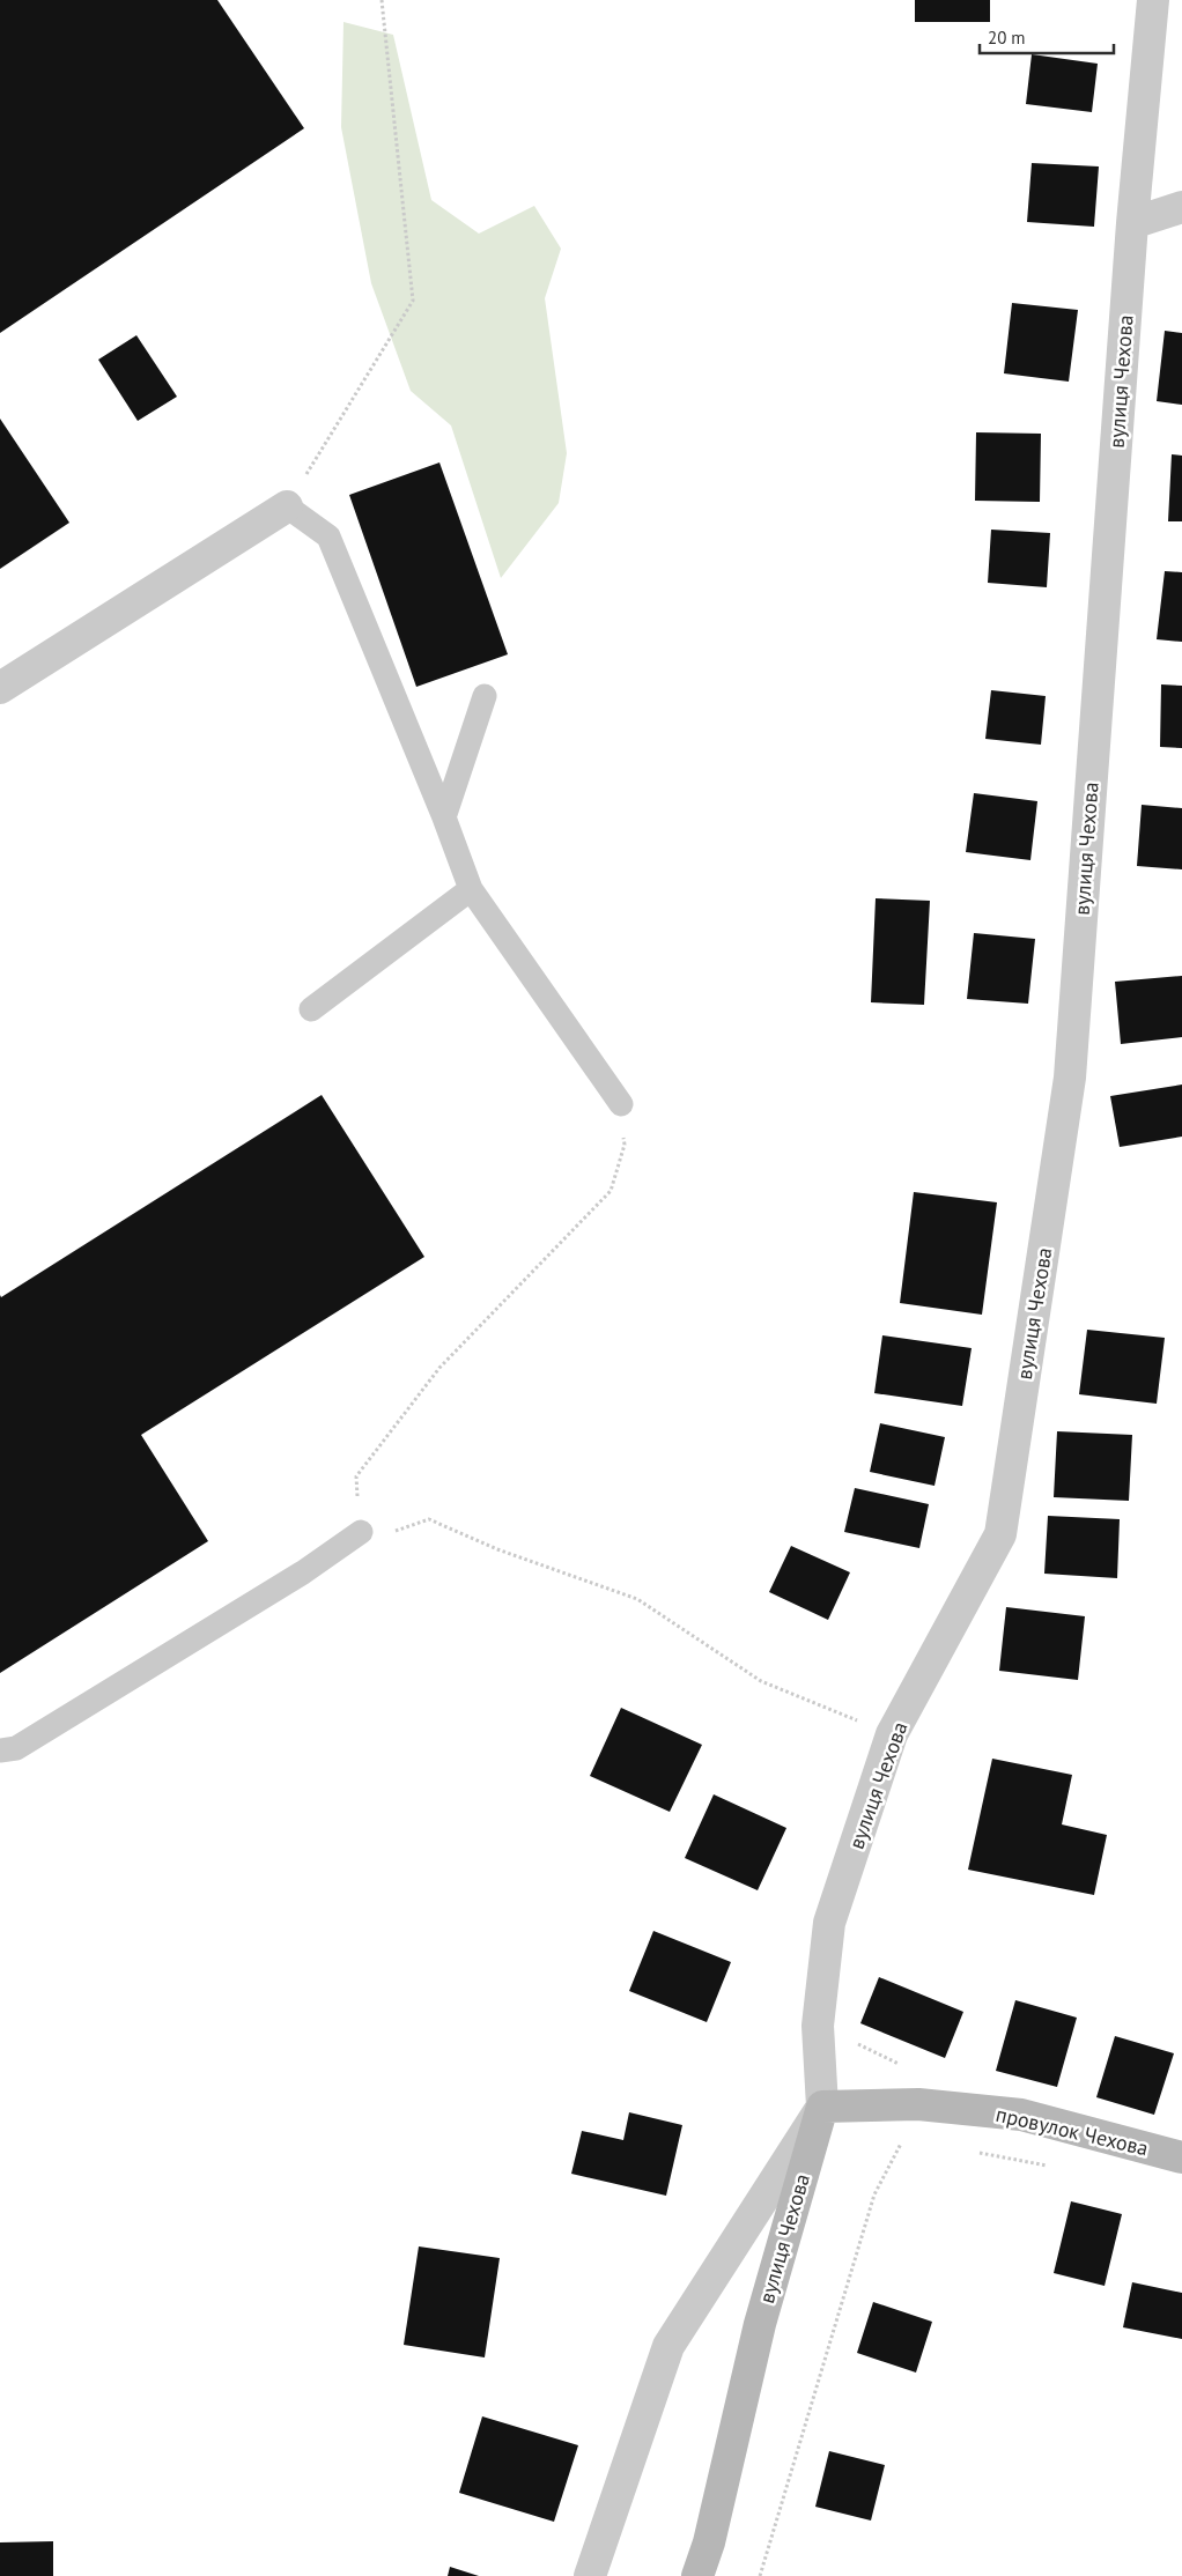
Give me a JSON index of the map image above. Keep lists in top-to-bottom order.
{
  "streets": {
    "main road": ["вулиця Чехова", "провулок Чехова"]
  },
  "crossings": [
    ["вулиця Чехова", "провулок Чехова"]
  ],
  "scale_bar": "20 m"
}
